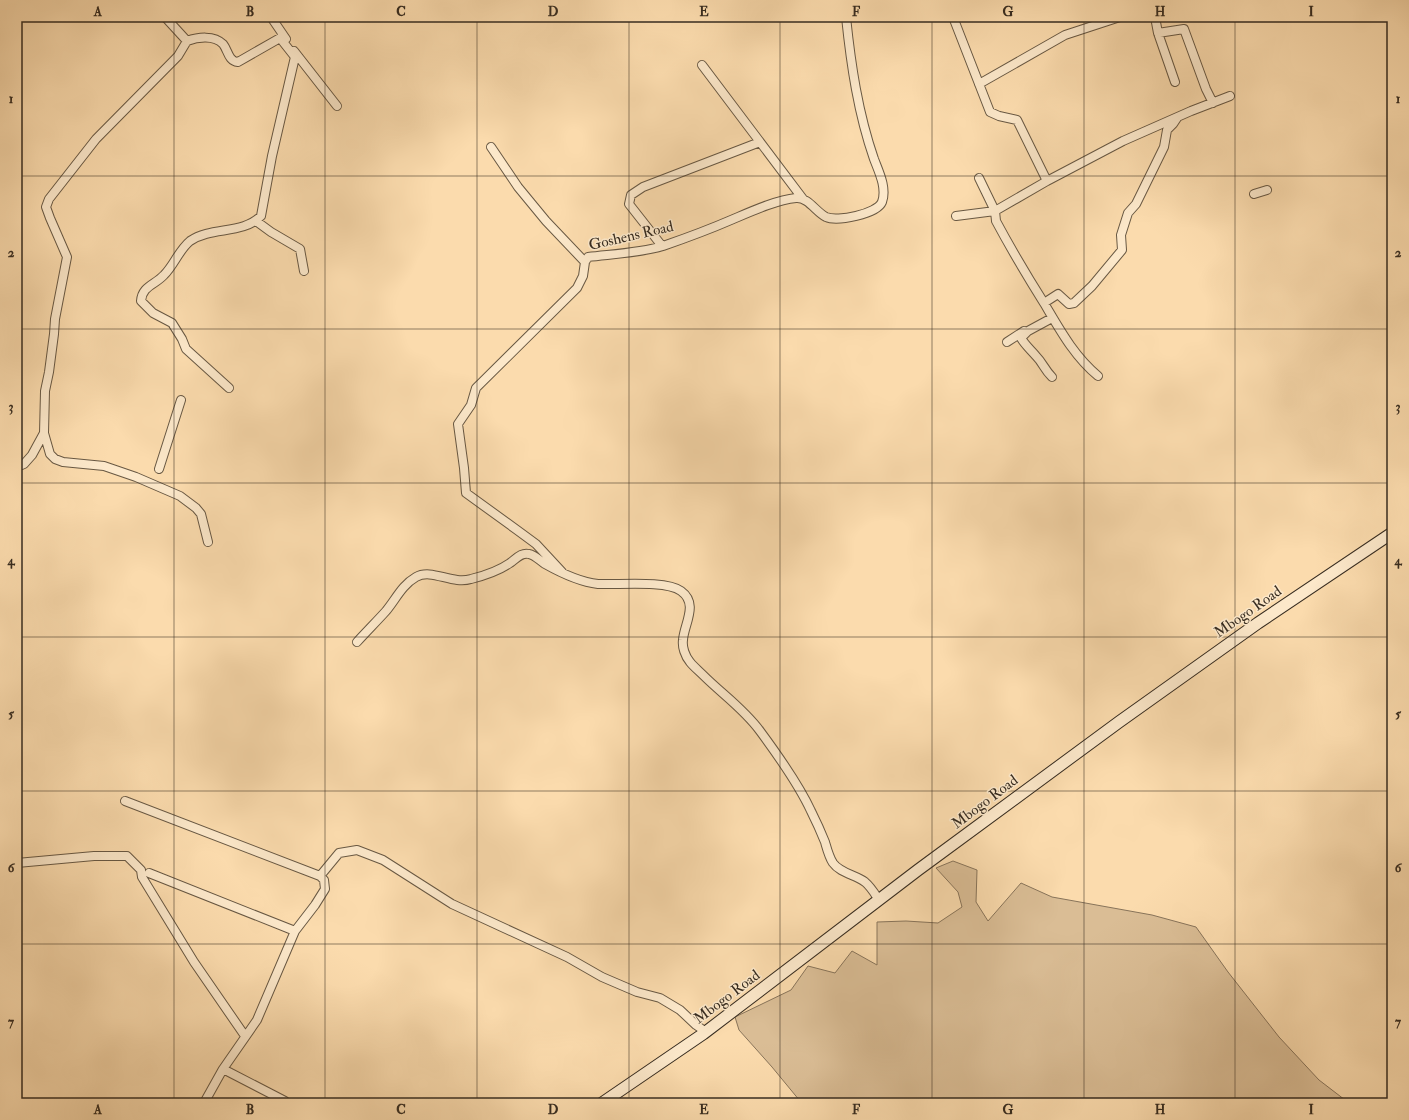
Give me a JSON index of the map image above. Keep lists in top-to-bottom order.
{
  "streets": {
    "main road": ["Mbogo Road"],
    "street": ["Goshens Road"]
  },
  "grid": {
    "columns": [
      "A",
      "B",
      "C",
      "D",
      "E",
      "F",
      "G",
      "H",
      "I"
    ],
    "rows": [
      "1",
      "2",
      "3",
      "4",
      "5",
      "6",
      "7"
    ]
  }
}
